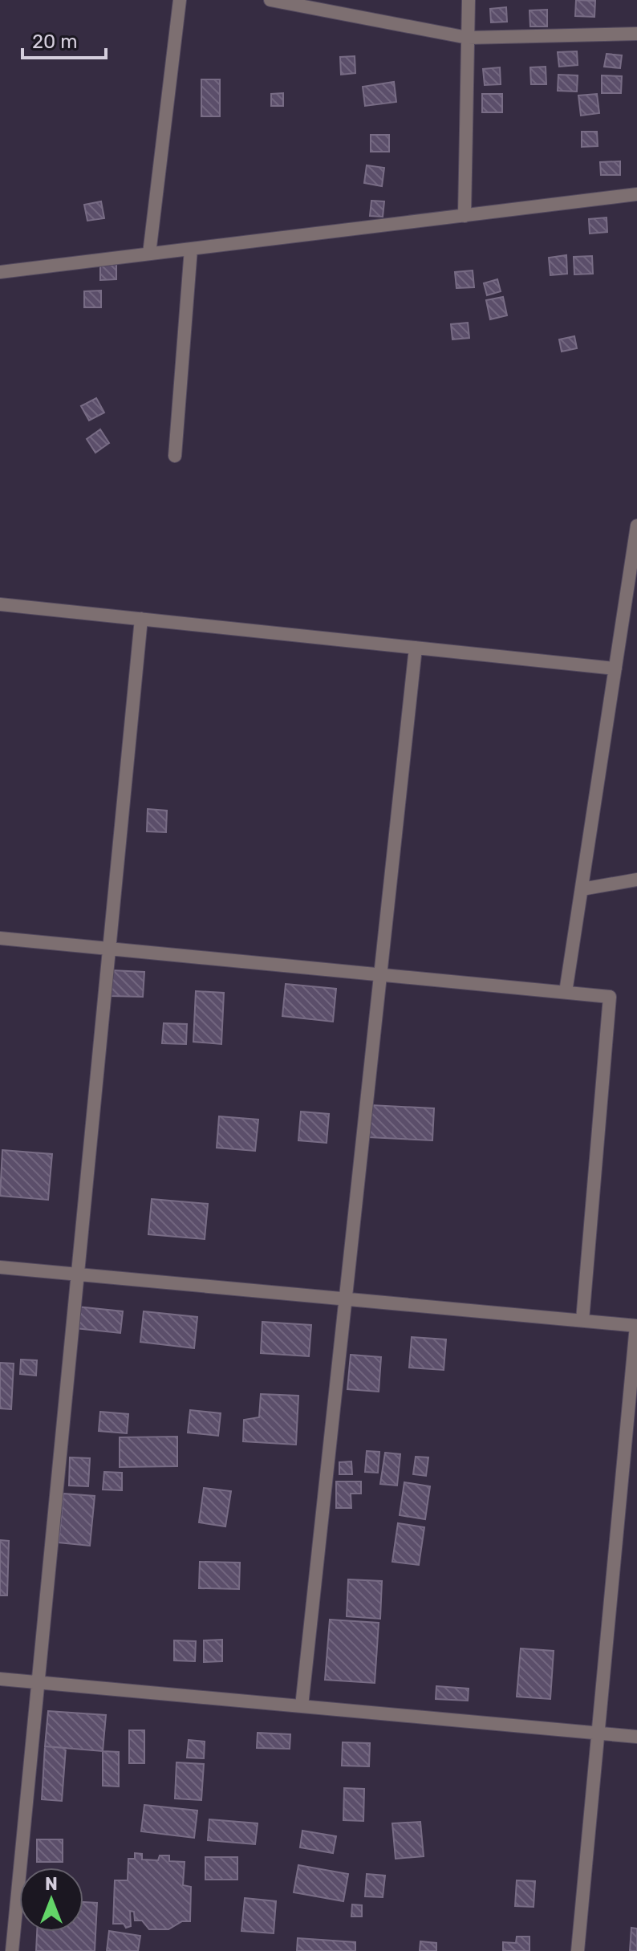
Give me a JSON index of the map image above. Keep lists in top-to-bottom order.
{
  "scale_bar": "20 m",
  "north": "top"
}
